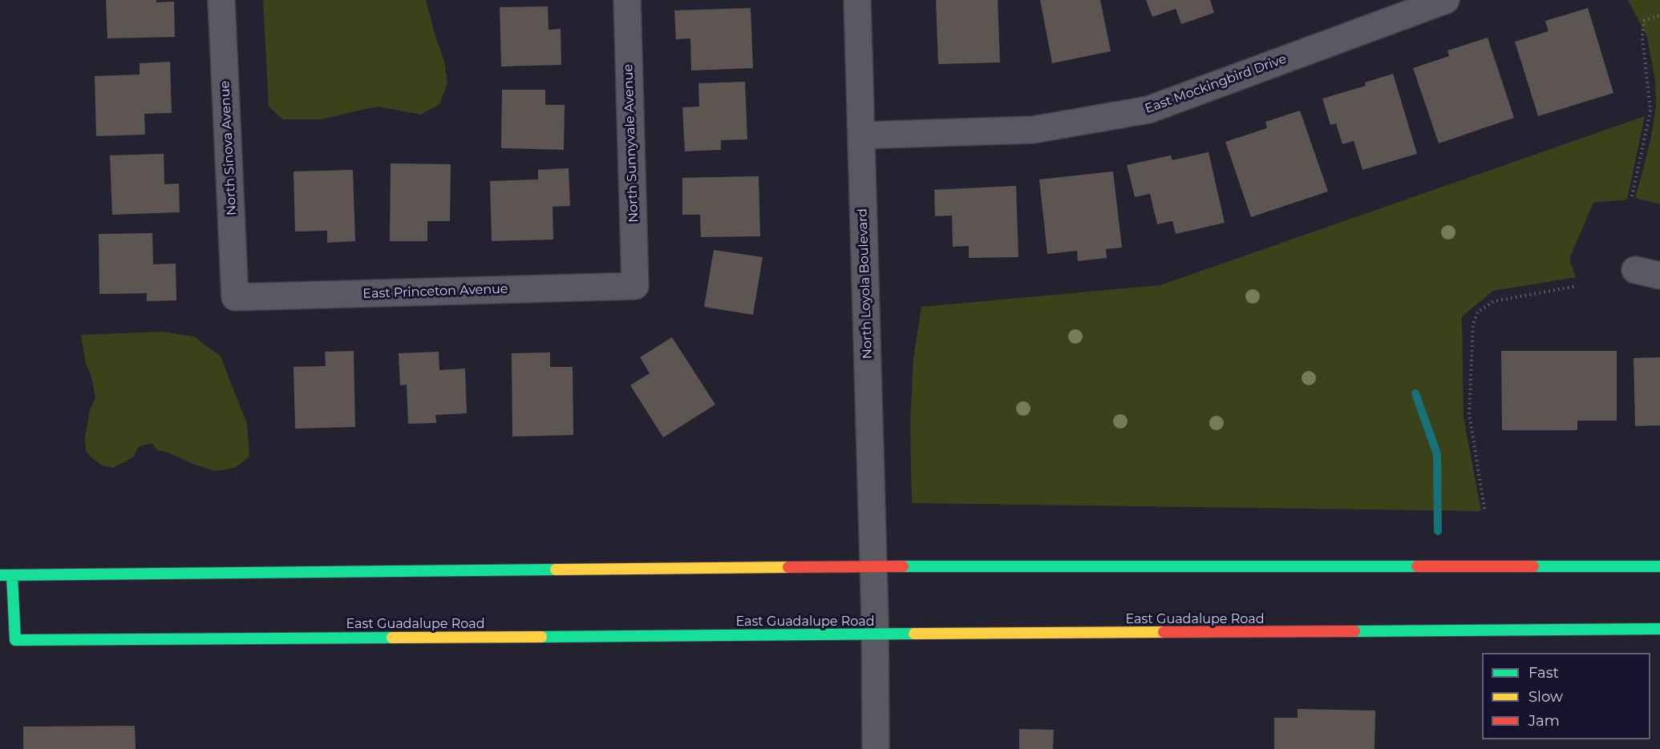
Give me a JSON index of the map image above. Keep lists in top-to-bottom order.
{
  "streets": {
    "street": [
      "East Mockingbird Drive",
      "North Sunnyvale Avenue",
      "North Sinova Avenue",
      "North Loyola Boulevard",
      "East Princeton Avenue",
      "East Guadalupe Road"
    ]
  },
  "crossings": [
    ["East Mockingbird Drive", "North Loyola Boulevard"],
    ["North Sunnyvale Avenue", "East Princeton Avenue"],
    ["North Sinova Avenue", "East Princeton Avenue"],
    ["North Loyola Boulevard", "East Guadalupe Road"]
  ],
  "legend": ["Fast", "Slow", "Jam"]
}
